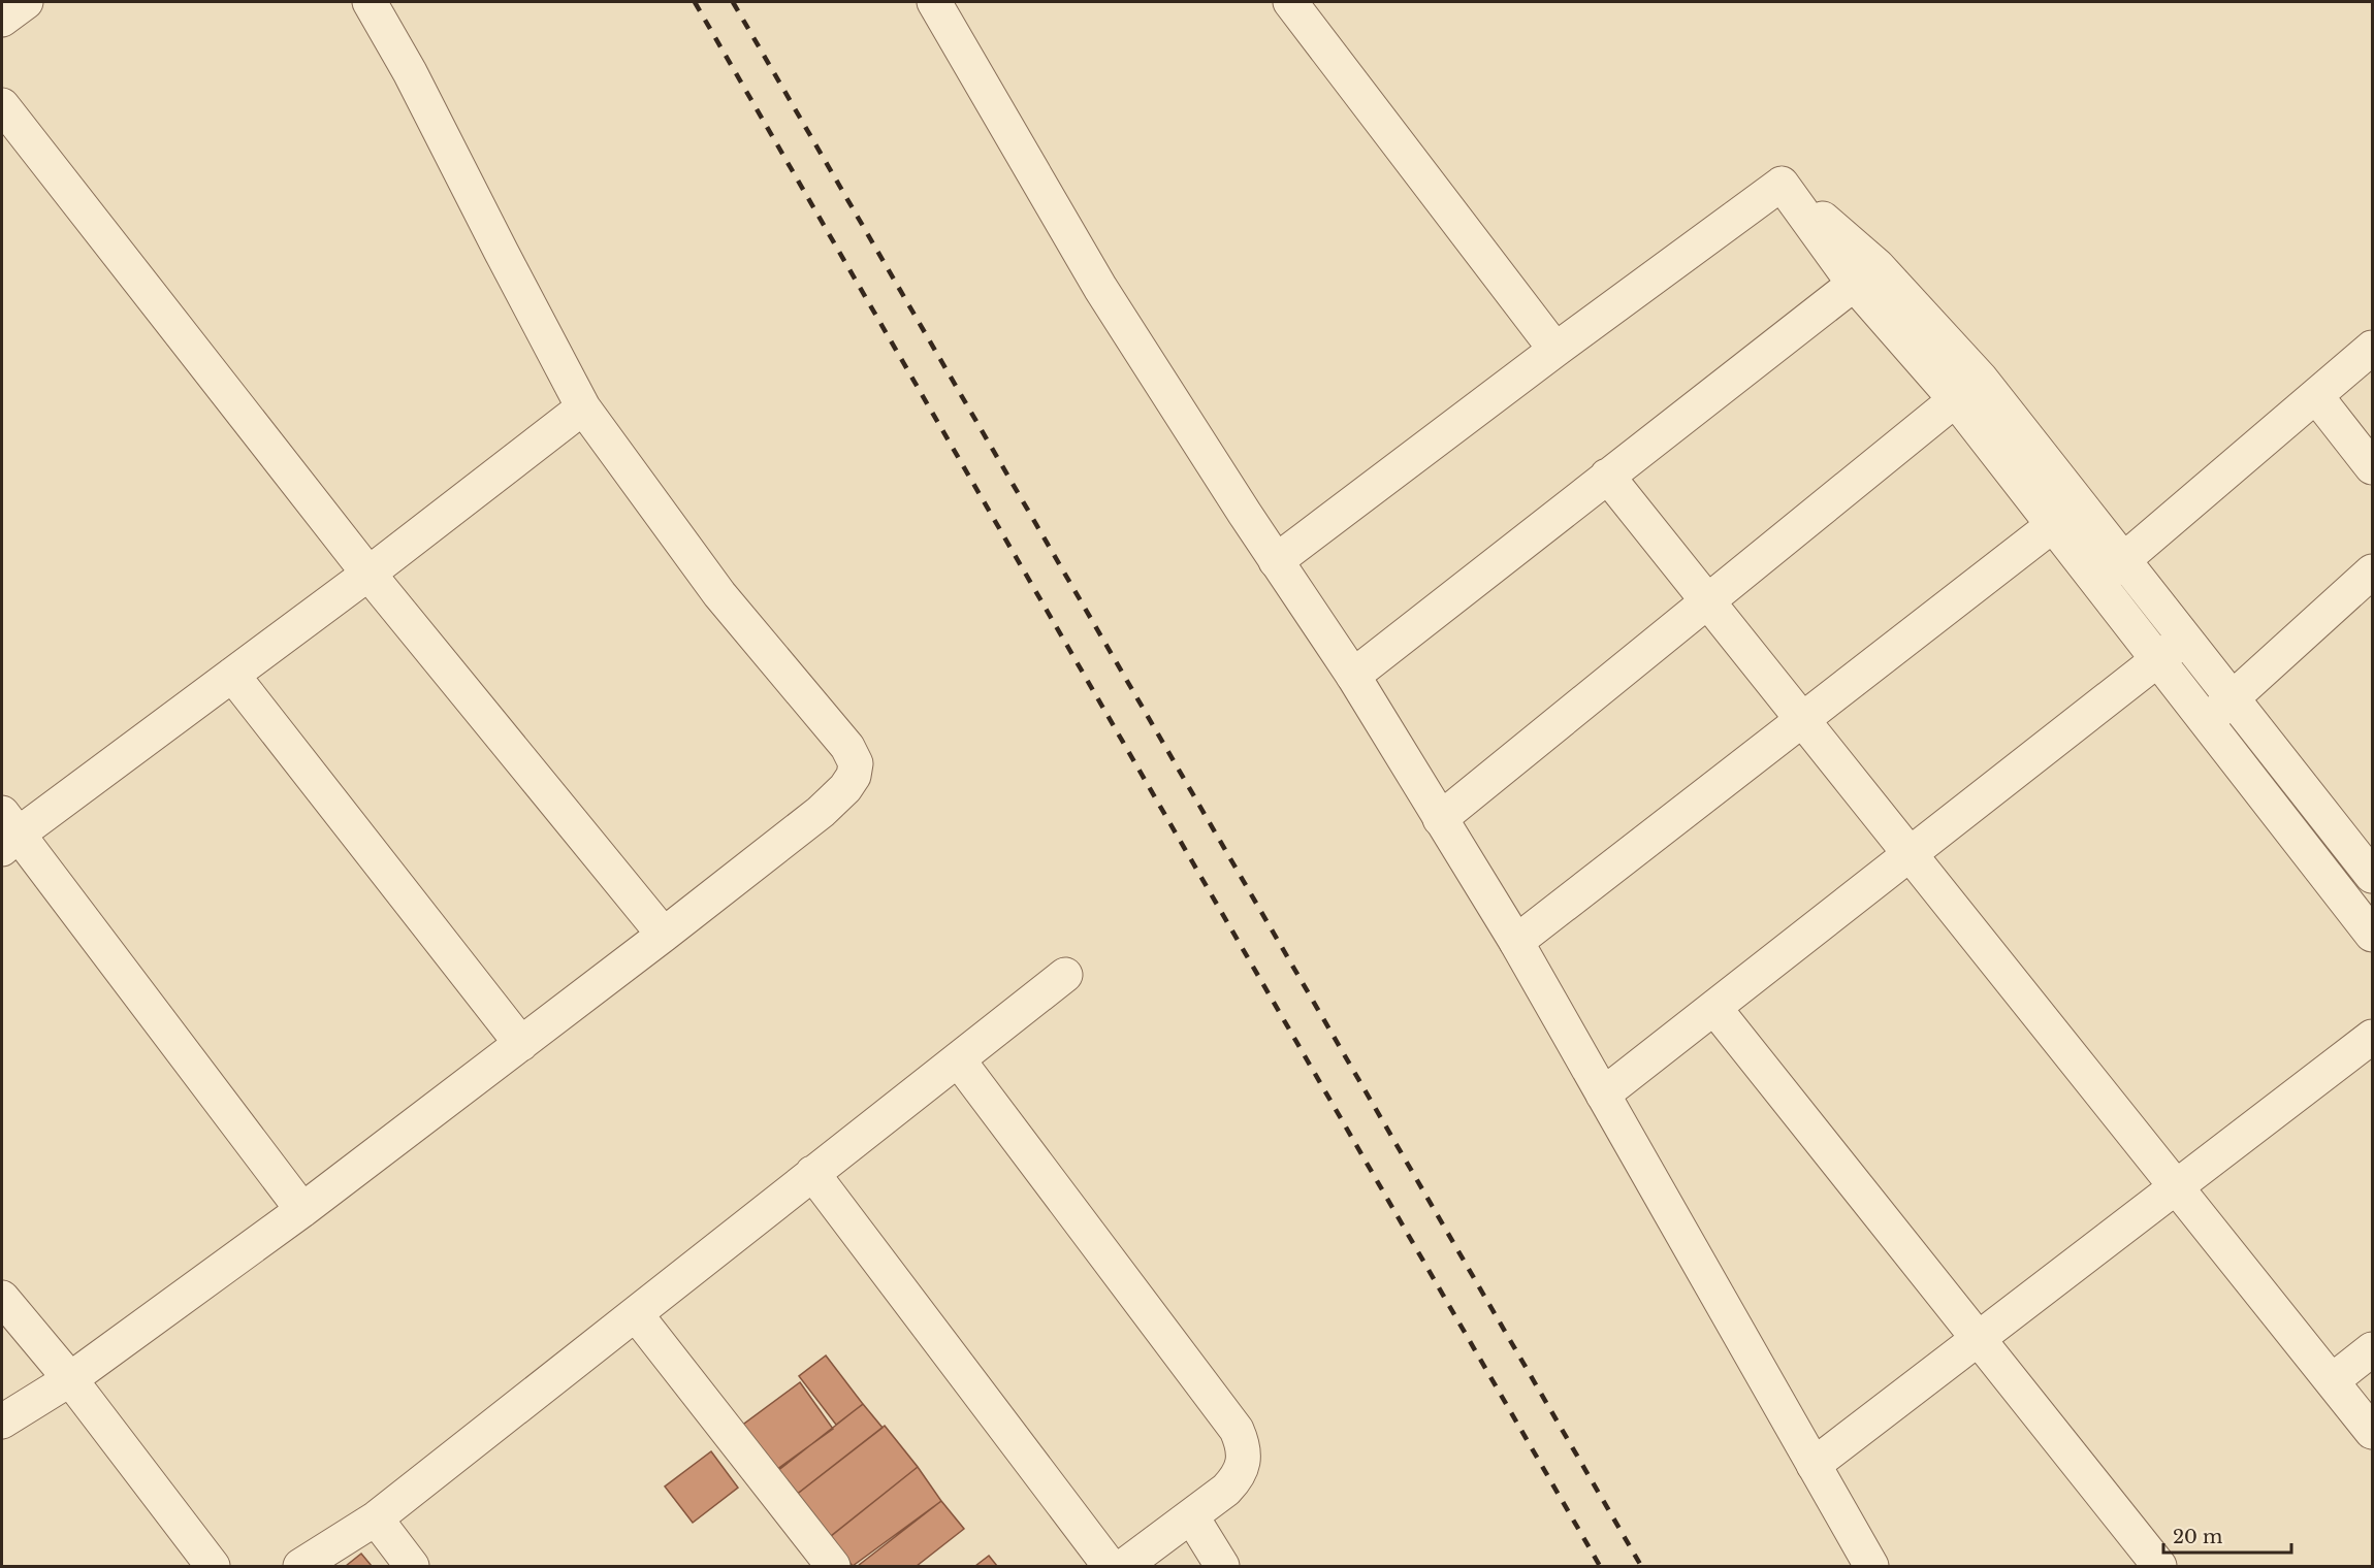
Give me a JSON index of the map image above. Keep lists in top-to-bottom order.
{
  "scale_bar": "20 m"
}
